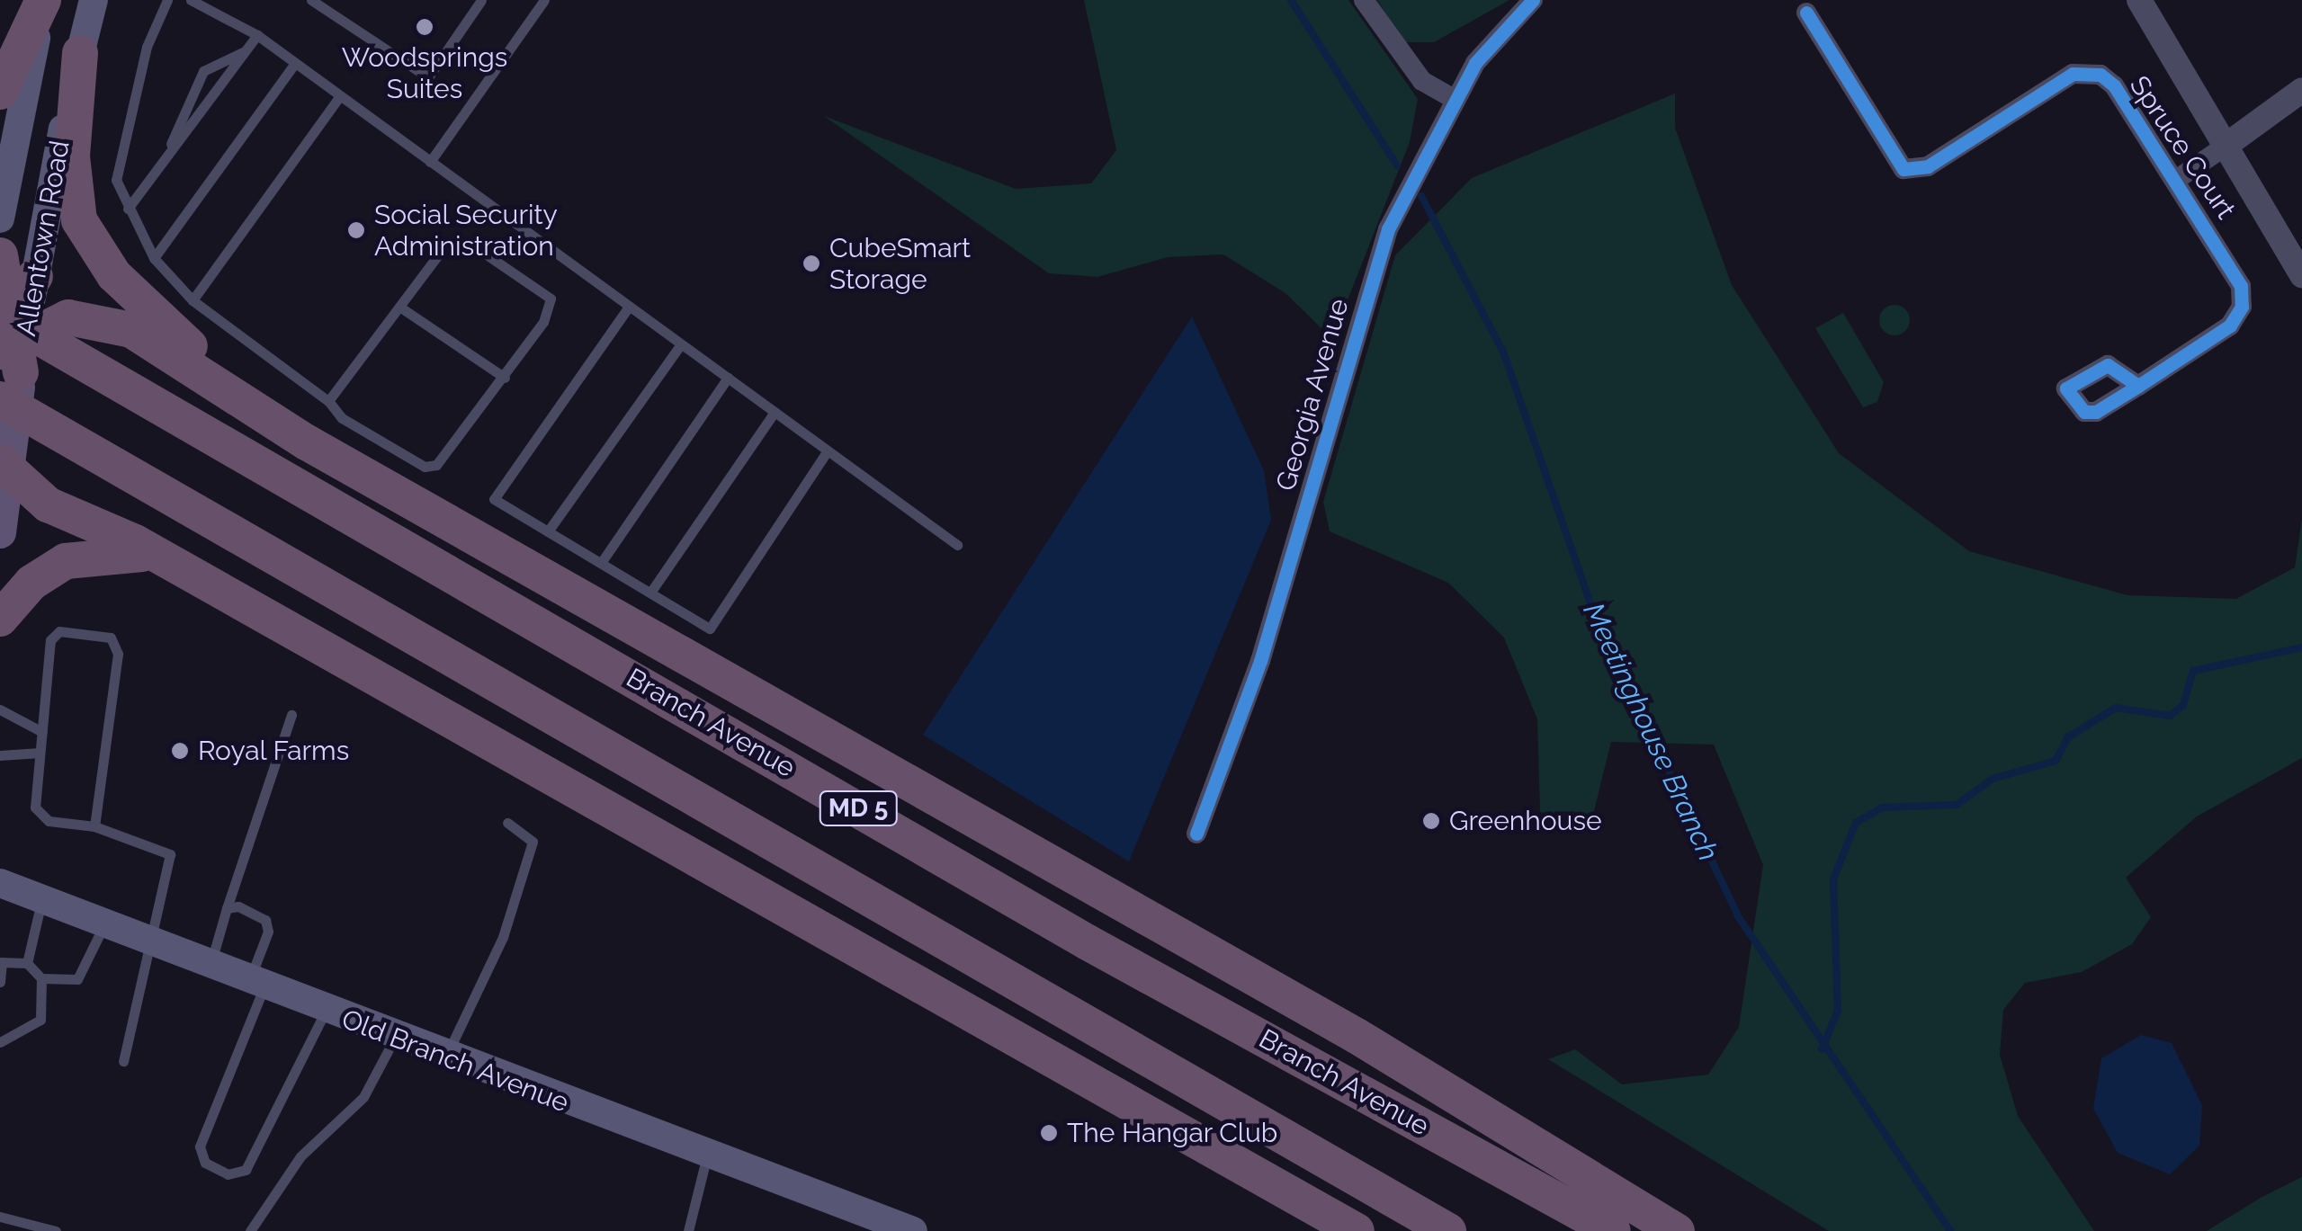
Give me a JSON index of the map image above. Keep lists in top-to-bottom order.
{
  "streets": {
    "highway": ["Branch Avenue", "MD 5"],
    "main road": ["Allentown Road", "Old Branch Avenue"],
    "street": ["Spruce Court", "Georgia Avenue"]
  },
  "crossings": [
    ["Allentown Road", "Branch Avenue"],
    ["Allentown Road", "MD 5"],
    ["Branch Avenue", "MD 5"]
  ],
  "water": ["Meetinghouse Branch"],
  "places": [
    "Woodsprings Suites",
    "Social Security Administration",
    "CubeSmart Storage",
    "Royal Farms",
    "Greenhouse",
    "The Hangar Club"
  ]
}
